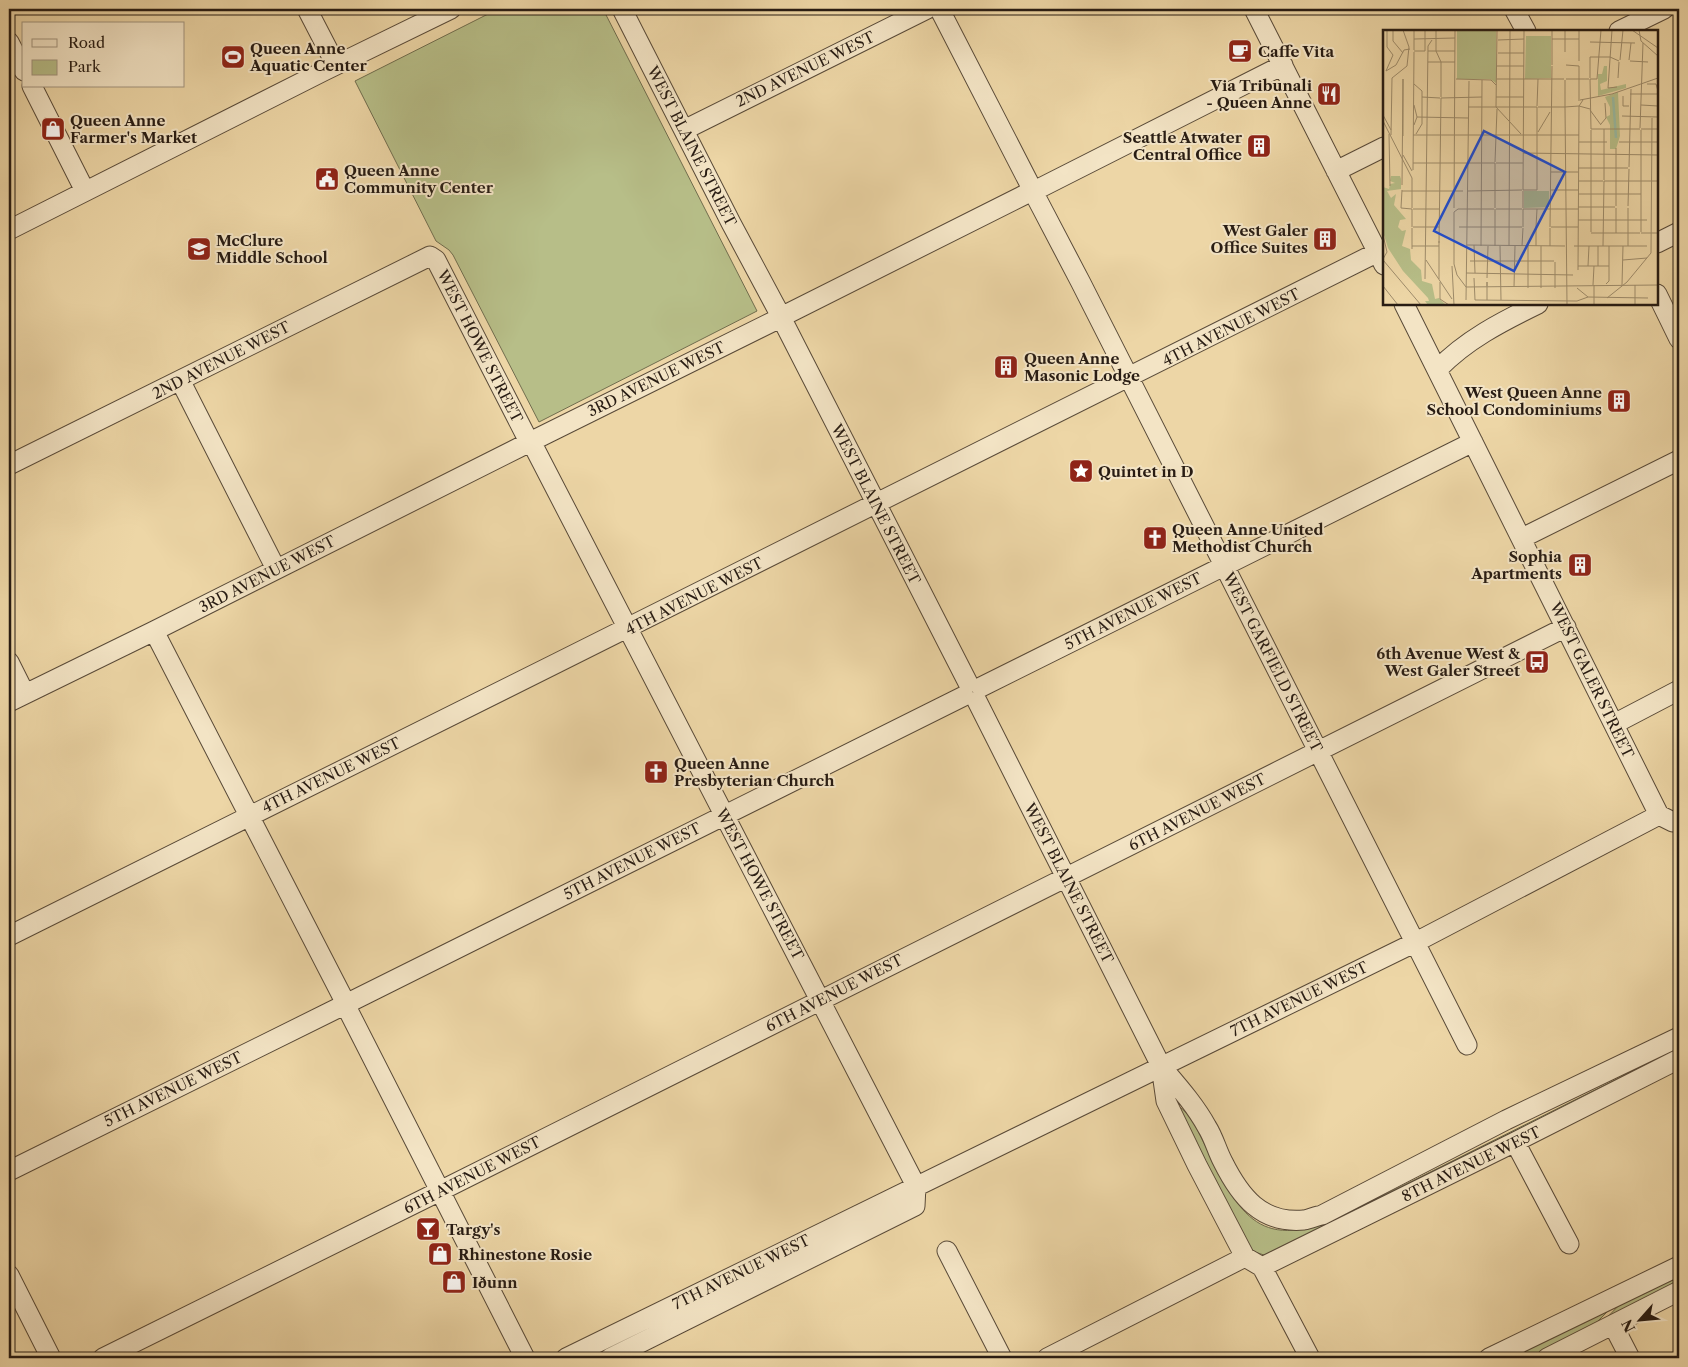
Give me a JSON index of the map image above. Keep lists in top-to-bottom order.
{
  "streets": {
    "street": [
      "2ND AVENUE WEST",
      "WEST BLAINE STREET",
      "4TH AVENUE WEST",
      "WEST HOWE STREET",
      "3RD AVENUE WEST",
      "5TH AVENUE WEST",
      "WEST GARFIELD STREET",
      "WEST GALER STREET",
      "6TH AVENUE WEST",
      "7TH AVENUE WEST",
      "8TH AVENUE WEST"
    ]
  },
  "crossings": [
    ["2ND AVENUE WEST", "WEST BLAINE STREET"],
    ["2ND AVENUE WEST", "WEST HOWE STREET"],
    ["2ND AVENUE WEST", "WEST GARFIELD STREET"],
    ["WEST BLAINE STREET", "4TH AVENUE WEST"],
    ["WEST BLAINE STREET", "3RD AVENUE WEST"],
    ["WEST BLAINE STREET", "5TH AVENUE WEST"],
    ["WEST BLAINE STREET", "6TH AVENUE WEST"],
    ["WEST BLAINE STREET", "7TH AVENUE WEST"],
    ["WEST BLAINE STREET", "8TH AVENUE WEST"],
    ["4TH AVENUE WEST", "WEST HOWE STREET"],
    ["4TH AVENUE WEST", "WEST GARFIELD STREET"],
    ["WEST HOWE STREET", "3RD AVENUE WEST"],
    ["WEST HOWE STREET", "5TH AVENUE WEST"],
    ["WEST HOWE STREET", "6TH AVENUE WEST"],
    ["WEST HOWE STREET", "7TH AVENUE WEST"],
    ["3RD AVENUE WEST", "WEST GARFIELD STREET"],
    ["5TH AVENUE WEST", "WEST GARFIELD STREET"],
    ["5TH AVENUE WEST", "WEST GALER STREET"],
    ["WEST GARFIELD STREET", "6TH AVENUE WEST"],
    ["WEST GARFIELD STREET", "7TH AVENUE WEST"],
    ["WEST GALER STREET", "6TH AVENUE WEST"],
    ["WEST GALER STREET", "7TH AVENUE WEST"]
  ],
  "places": {
    "cafe": ["Caffe Vita"],
    "sports": ["Queen Anne Aquatic Center"],
    "restaurant": ["Via Tribunali - Queen Anne"],
    "shop": ["Queen Anne Farmer's Market", "Rhinestone Rosie", "Iðunn"],
    "building": [
      "Seattle Atwater Central Office",
      "West Galer Office Suites",
      "Queen Anne Masonic Lodge",
      "West Queen Anne School Condominiums",
      "Sophia Apartments"
    ],
    "public building": ["Queen Anne Community Center"],
    "school or university": ["McClure Middle School"],
    "place": ["Quintet in D"],
    "church": ["Queen Anne United Methodist Church", "Queen Anne Presbyterian Church"],
    "bus stop": ["6th Avenue West & West Galer Street"],
    "bar": ["Targy's"]
  },
  "legend": ["Road", "Park"],
  "north": "bottom left"
}
